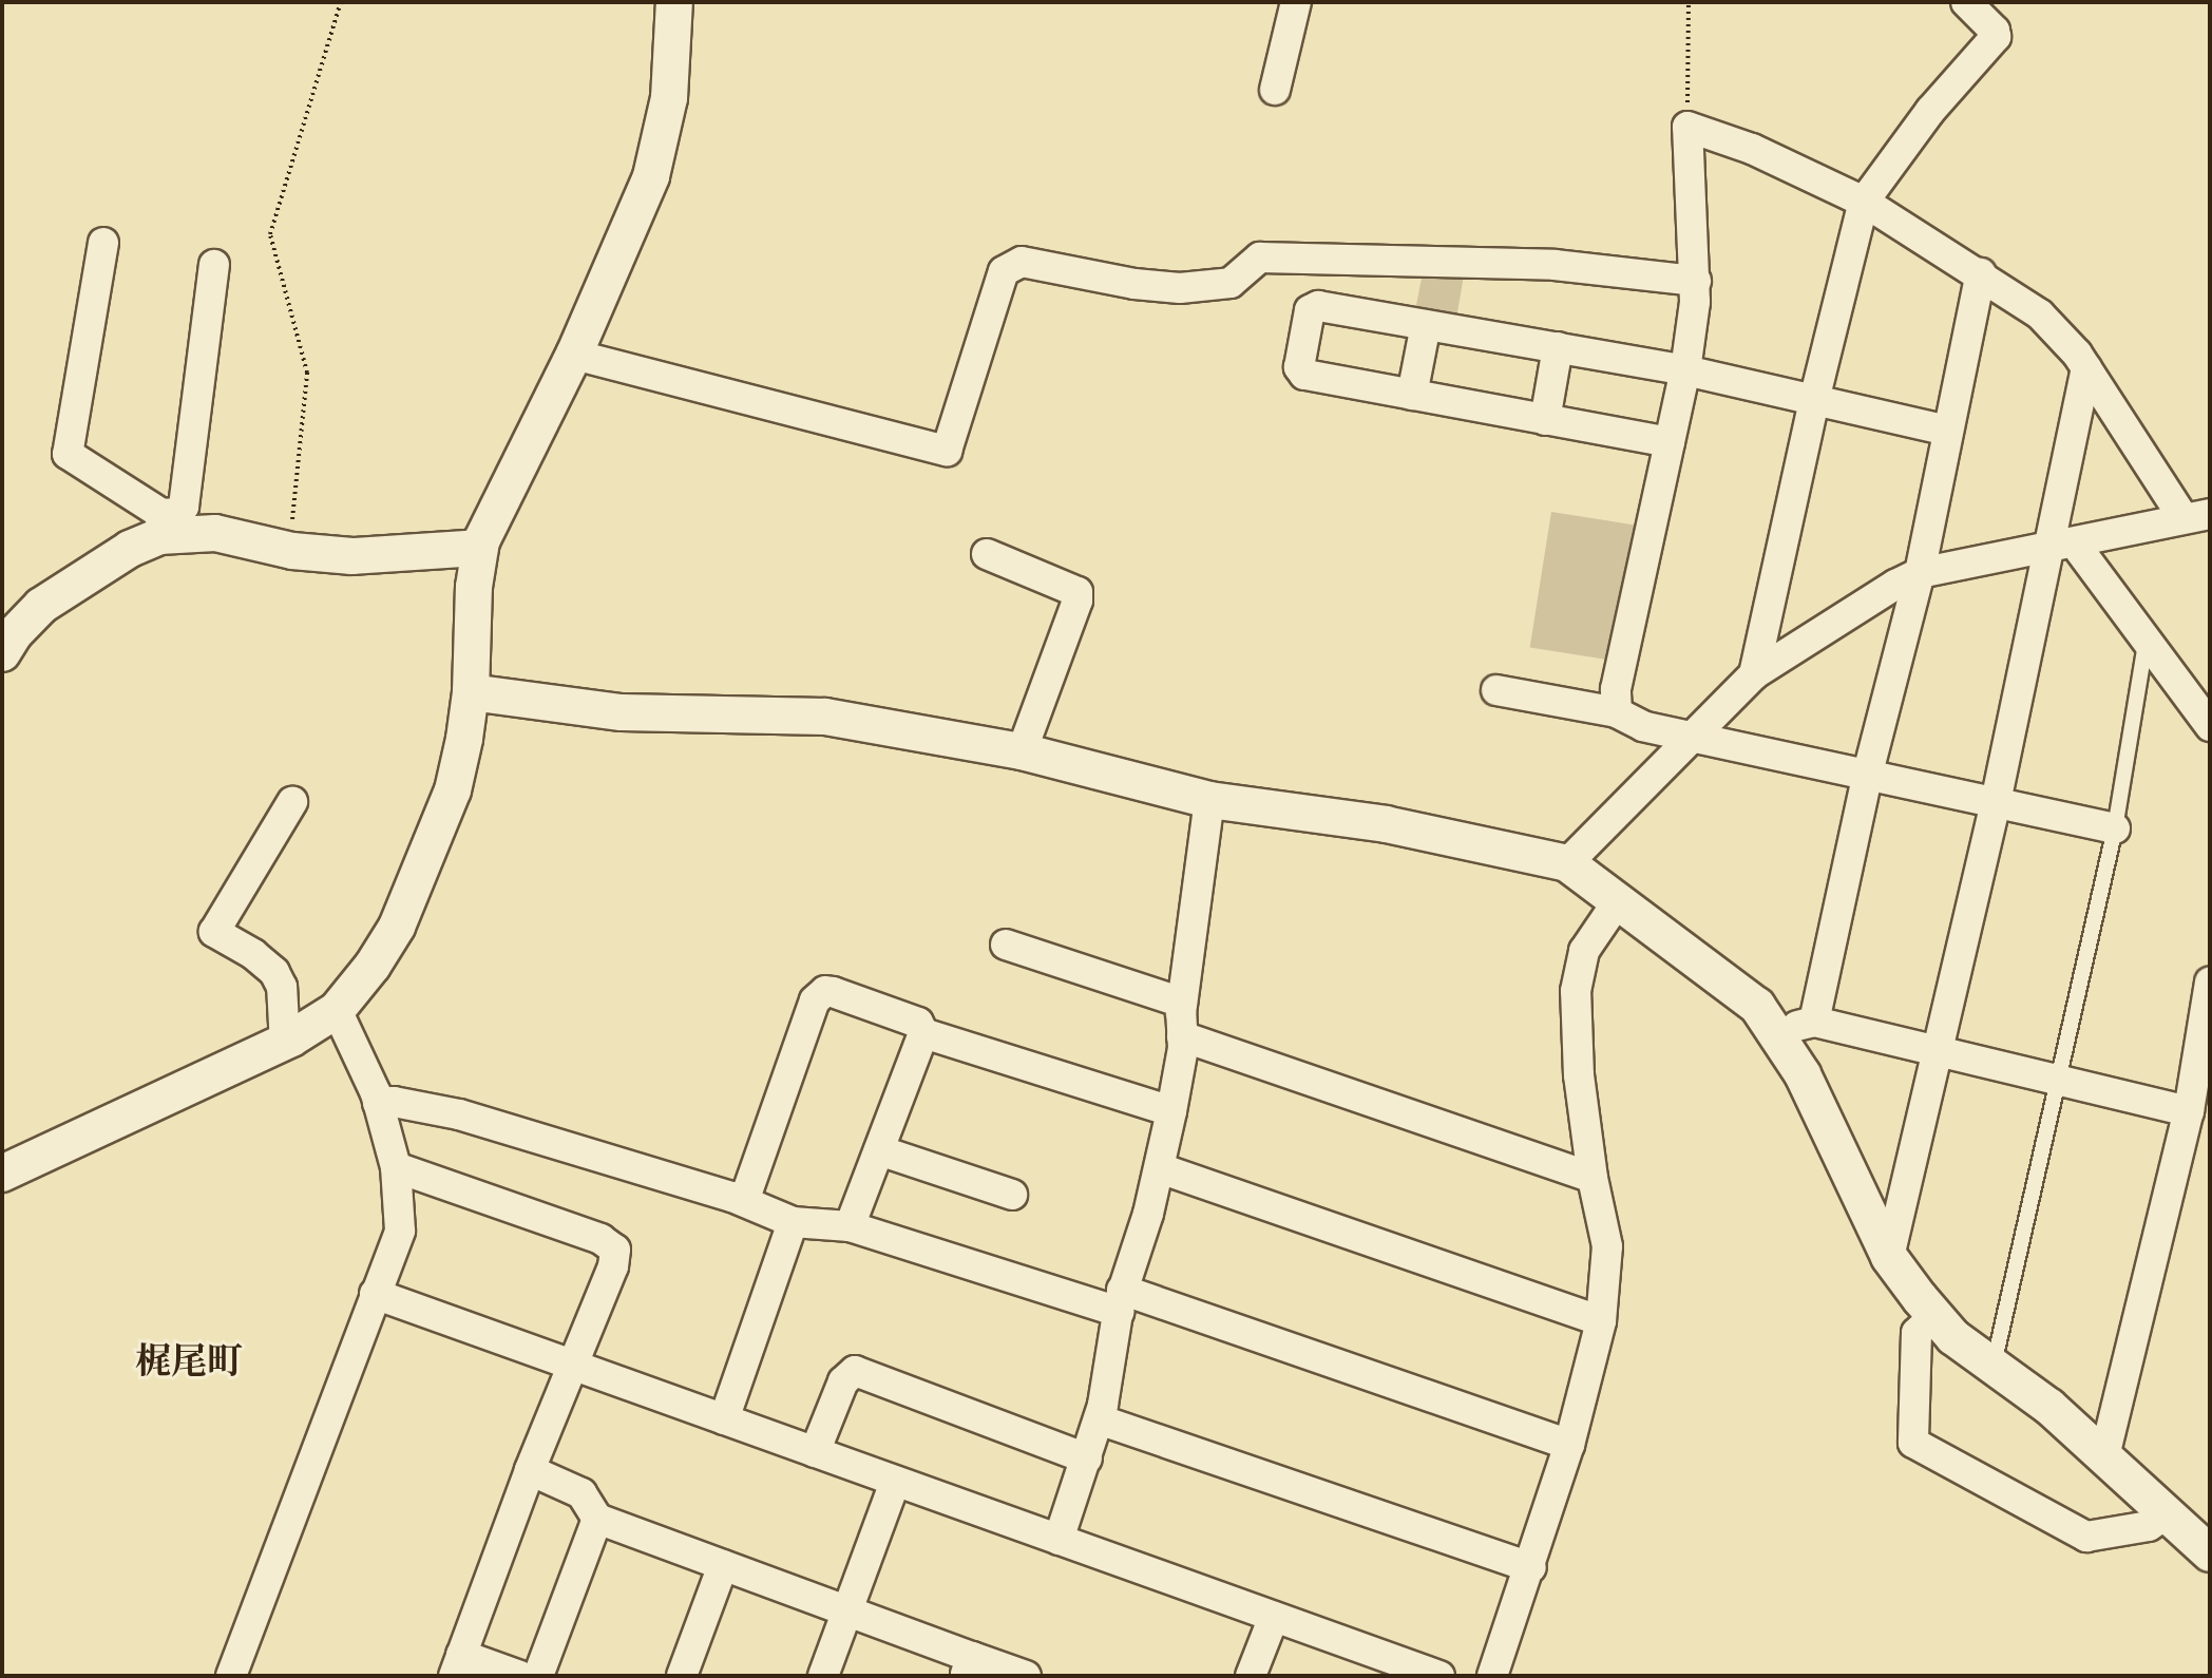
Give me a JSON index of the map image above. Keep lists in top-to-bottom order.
{
  "districts": ["梶尾町"]
}
